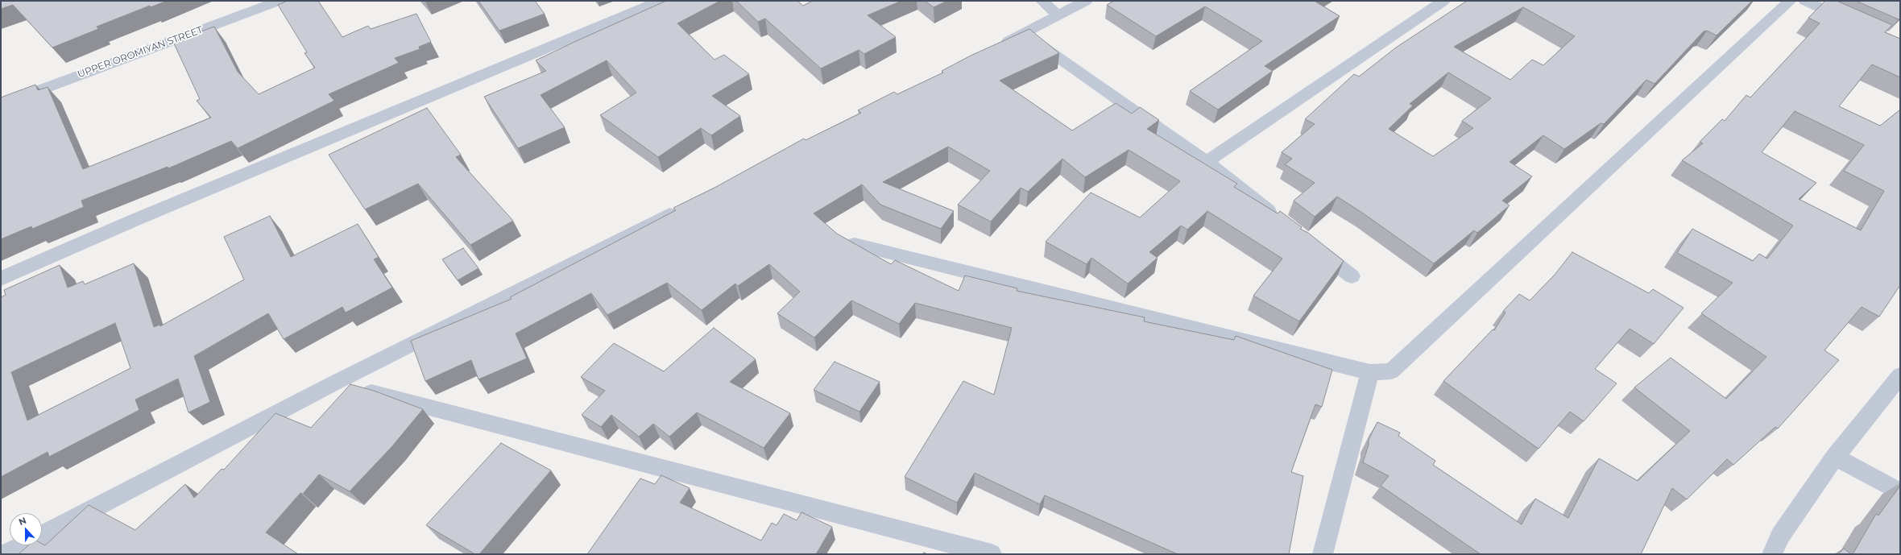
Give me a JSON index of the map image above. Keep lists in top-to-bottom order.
{
  "streets": {
    "street": ["UPPER OROMIYAN STREET"]
  },
  "north": "top"
}
